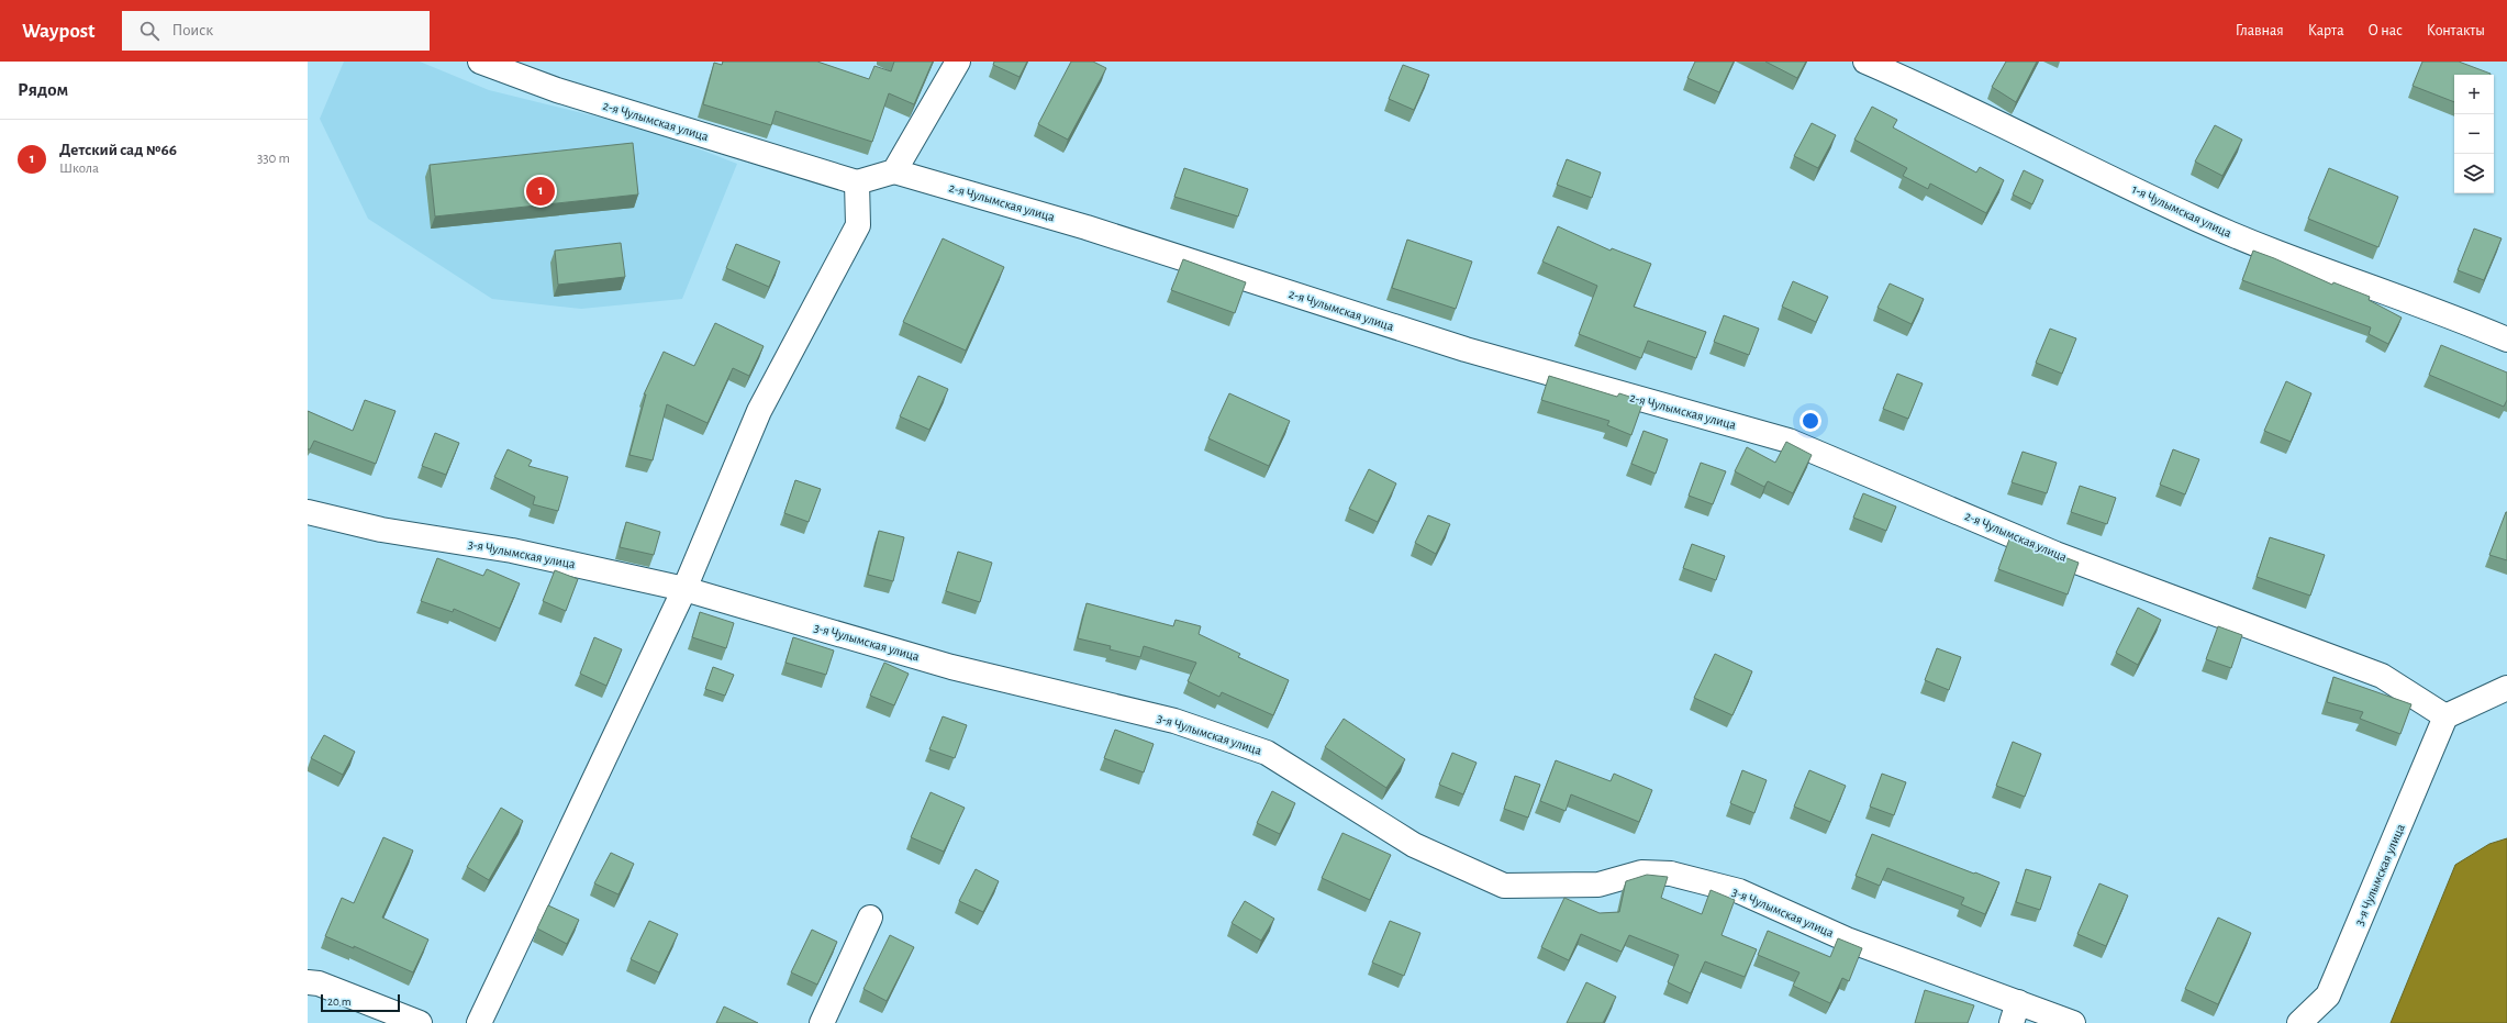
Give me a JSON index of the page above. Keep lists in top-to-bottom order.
{
  "streets": {
    "street": ["2-я Чулымская улица", "1-я Чулымская улица", "3-я Чулымская улица"]
  },
  "crossings": [
    ["2-я Чулымская улица", "3-я Чулымская улица"]
  ],
  "scale_bar": "20 m",
  "page": {
    "header": "Waypost",
    "search": "Поиск",
    "nav": [
      "Главная",
      "Карта",
      "О нас",
      "Контакты"
    ],
    "heading": "Рядом",
    "map_buttons": ["+", "−"],
    "list": [
      {
        "mark": "1",
        "name": "Детский сад №66",
        "note": "Школа",
        "value": "330 m"
      }
    ],
    "pins": "1",
    "scale": "20 m"
  }
}
